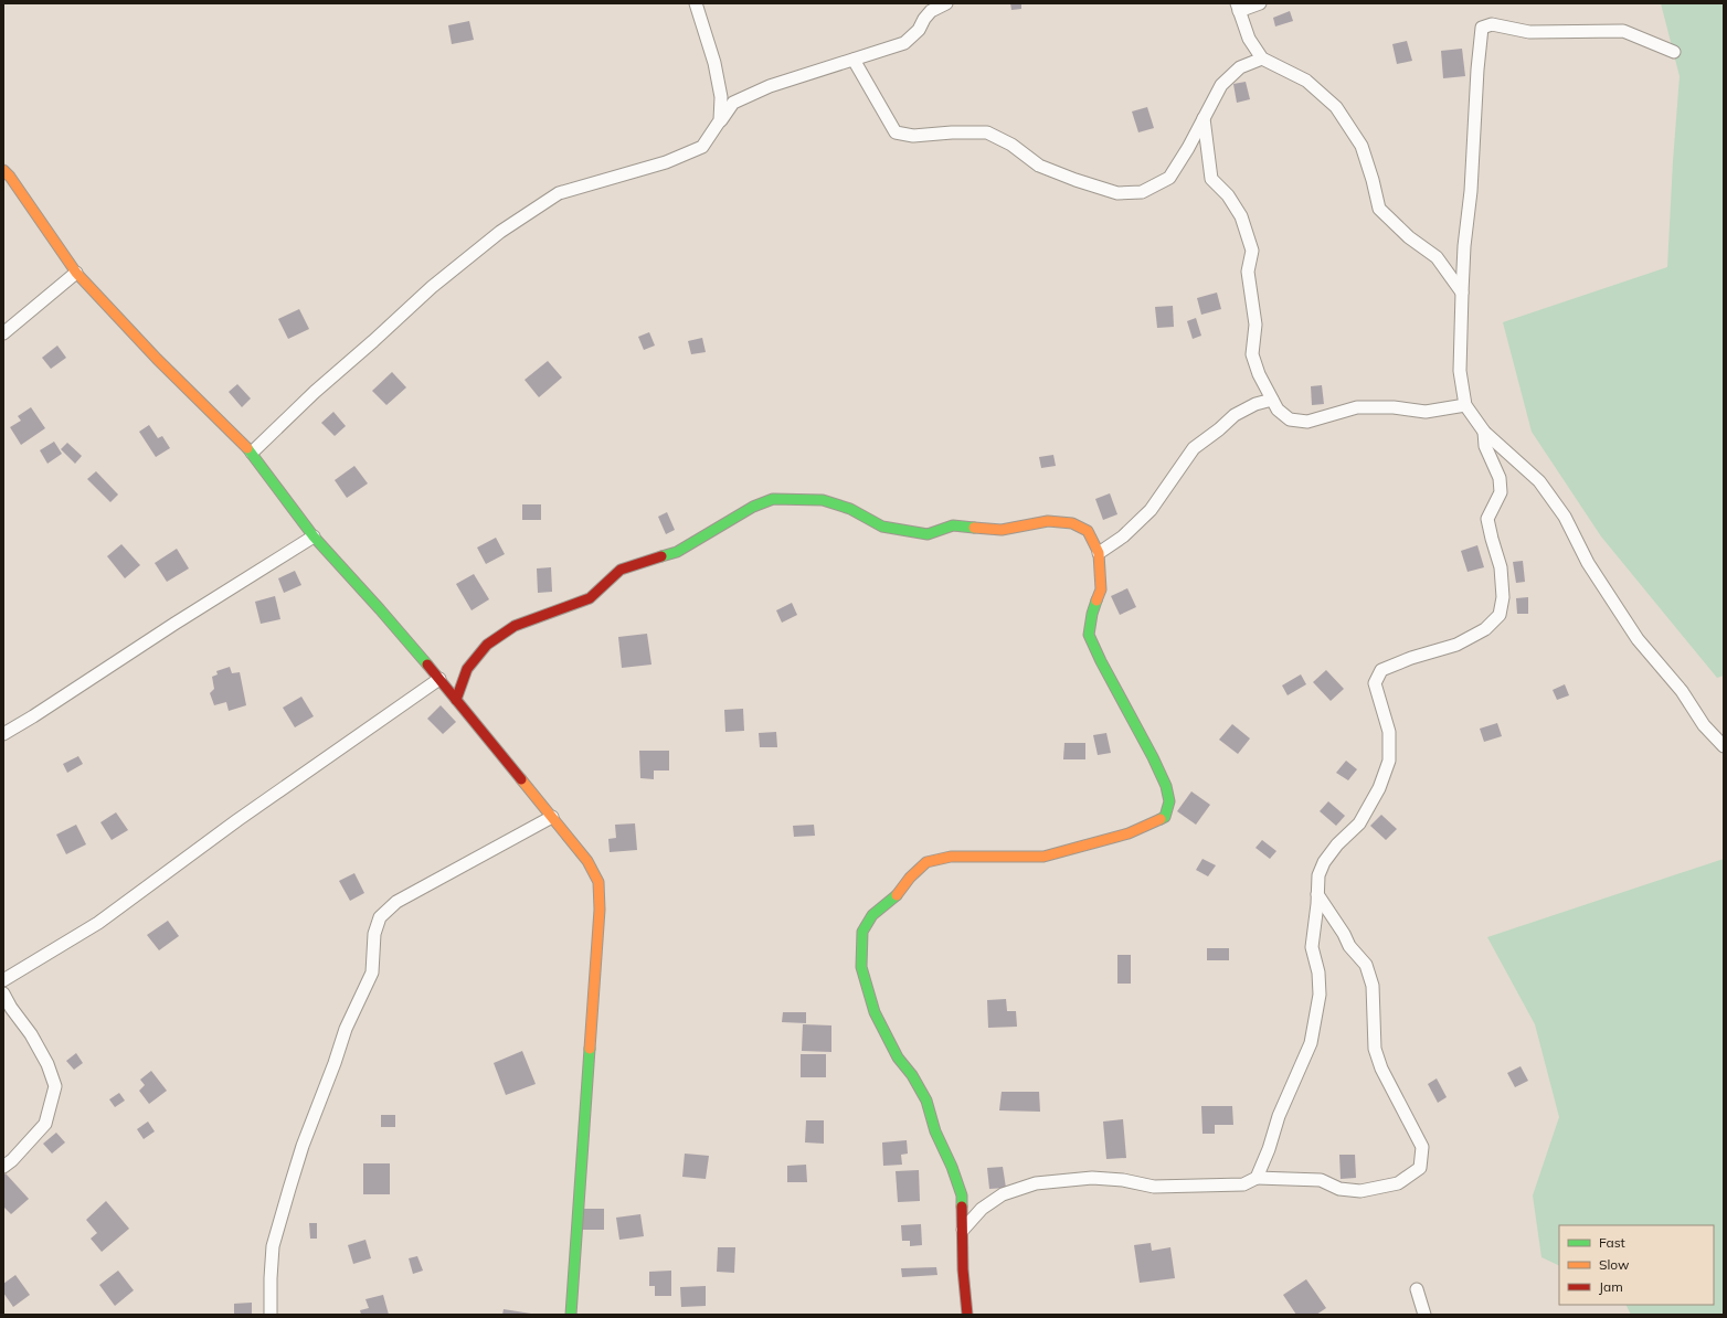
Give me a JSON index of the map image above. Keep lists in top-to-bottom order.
{
  "legend": ["Fast", "Slow", "Jam"]
}
